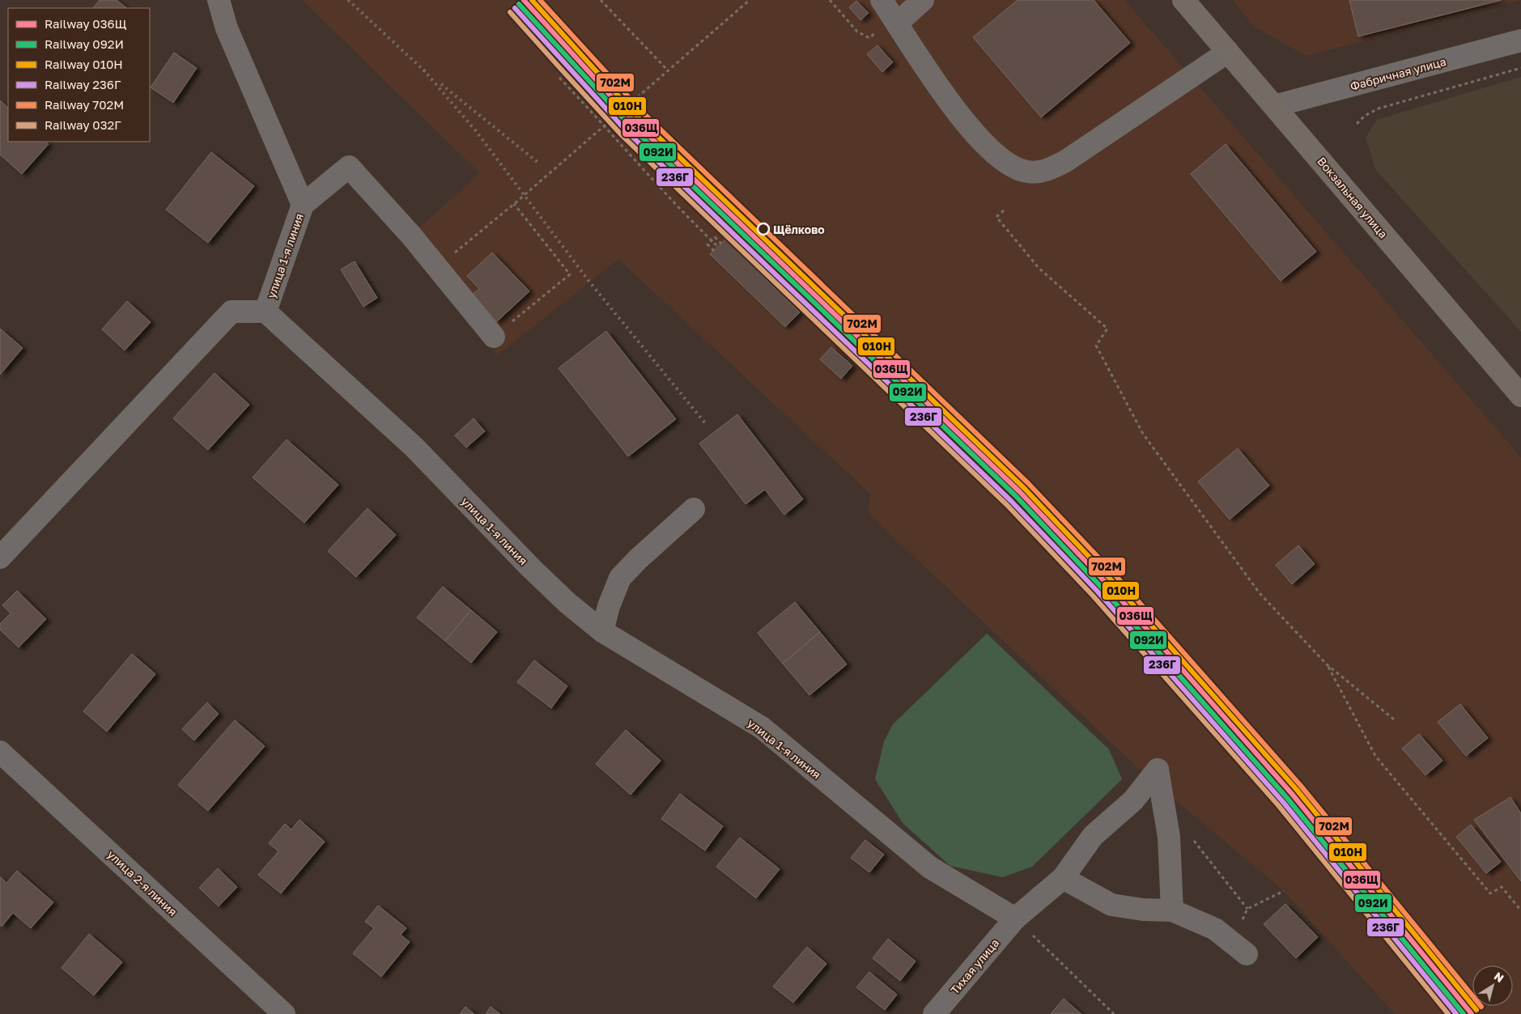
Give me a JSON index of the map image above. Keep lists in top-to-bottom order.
{
  "streets": {
    "main road": ["Вокзальная улица"],
    "street": [
      "Фабричная улица",
      "улица 1-я линия",
      "улица 2-я линия",
      "Тихая улица"
    ]
  },
  "crossings": [
    ["Фабричная улица", "Вокзальная улица"],
    ["улица 1-я линия", "Тихая улица"]
  ],
  "places": ["Щёлково"],
  "lines": [
    "rail line 036Щ",
    "rail line 010Н",
    "rail line 702М",
    "rail line 092И",
    "rail line 236Г",
    "rail line 032Г"
  ],
  "legend": [
    "Railway 036Щ",
    "Railway 092И",
    "Railway 010Н",
    "Railway 236Г",
    "Railway 702М",
    "Railway 032Г"
  ],
  "north": "top right"
}
